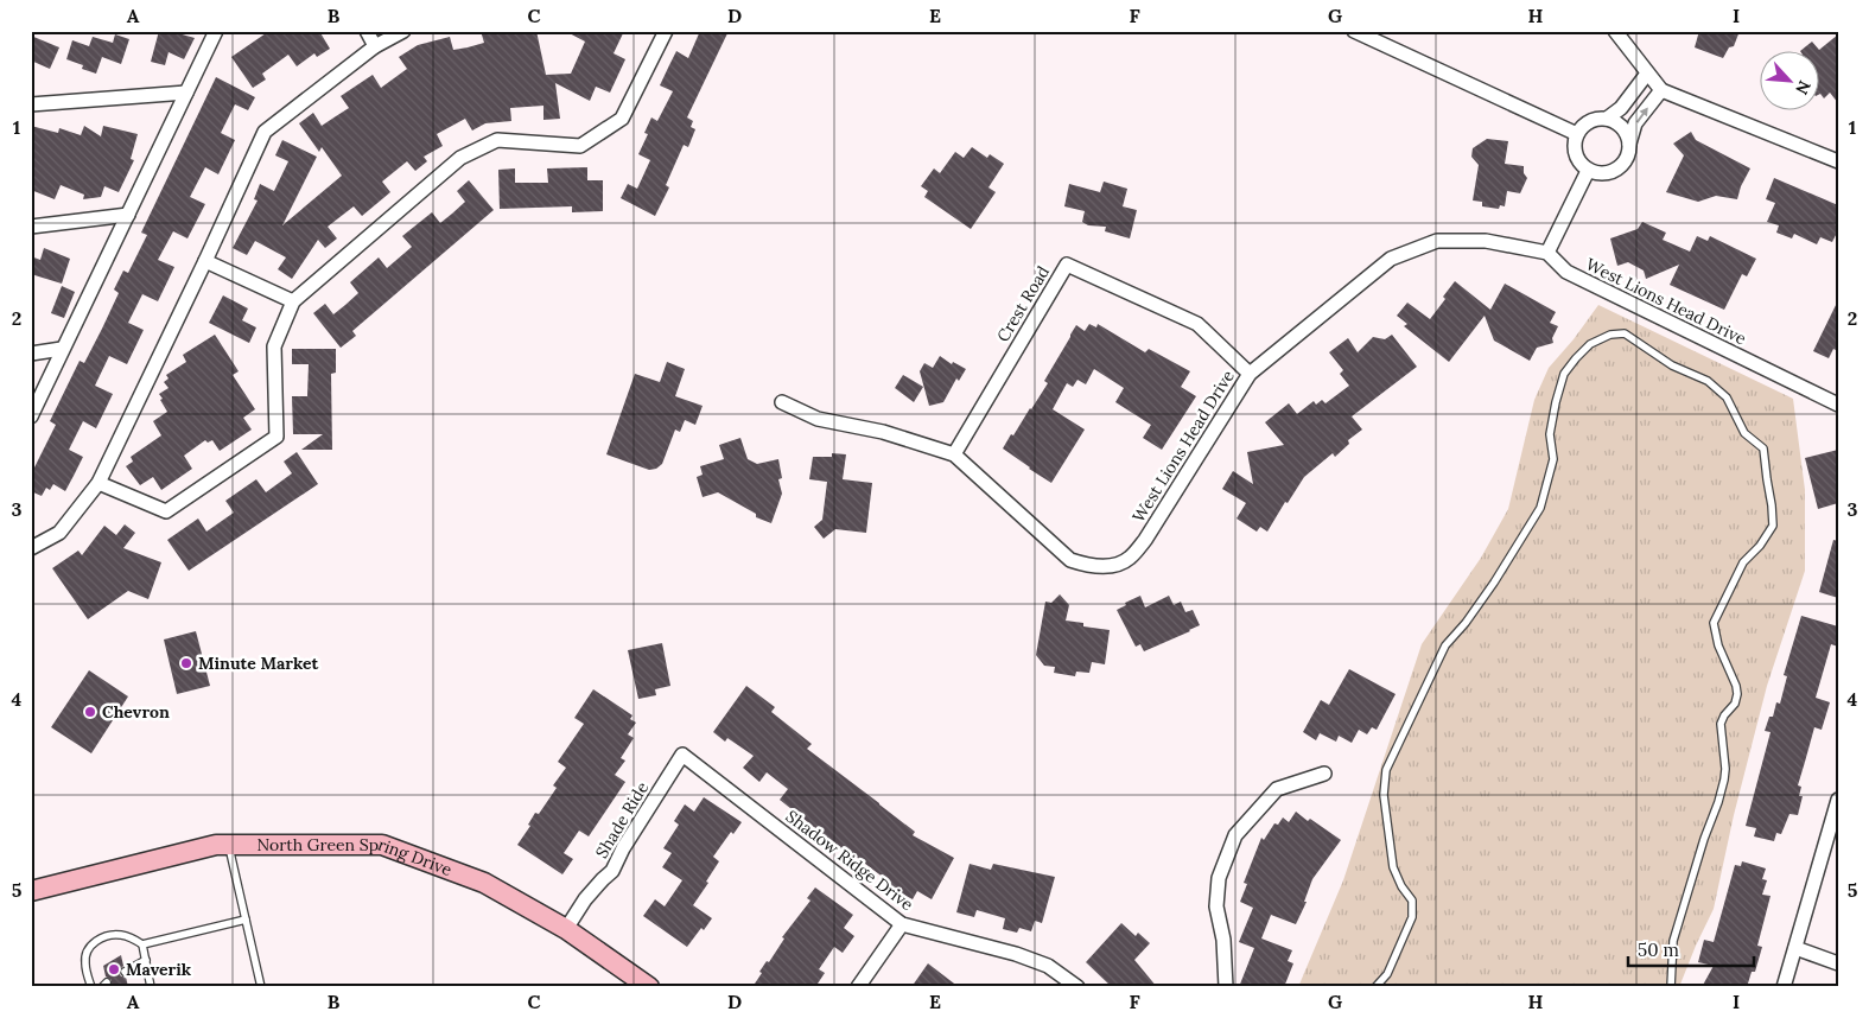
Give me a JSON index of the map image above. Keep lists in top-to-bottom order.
{
  "streets": {
    "main road": ["North Green Spring Drive"],
    "street": [
      "West Lions Head Drive",
      "Crest Road",
      "Shade Ride",
      "Shadow Ridge Drive"
    ]
  },
  "crossings": [
    ["West Lions Head Drive", "Crest Road"],
    ["Shade Ride", "North Green Spring Drive"],
    ["Shade Ride", "Shadow Ridge Drive"]
  ],
  "places": ["Minute Market", "Chevron", "Maverik"],
  "scale_bar": "50 m",
  "north": "bottom right",
  "grid": {
    "columns": [
      "A",
      "B",
      "C",
      "D",
      "E",
      "F",
      "G",
      "H",
      "I"
    ],
    "rows": [
      "1",
      "2",
      "3",
      "4",
      "5"
    ]
  }
}
